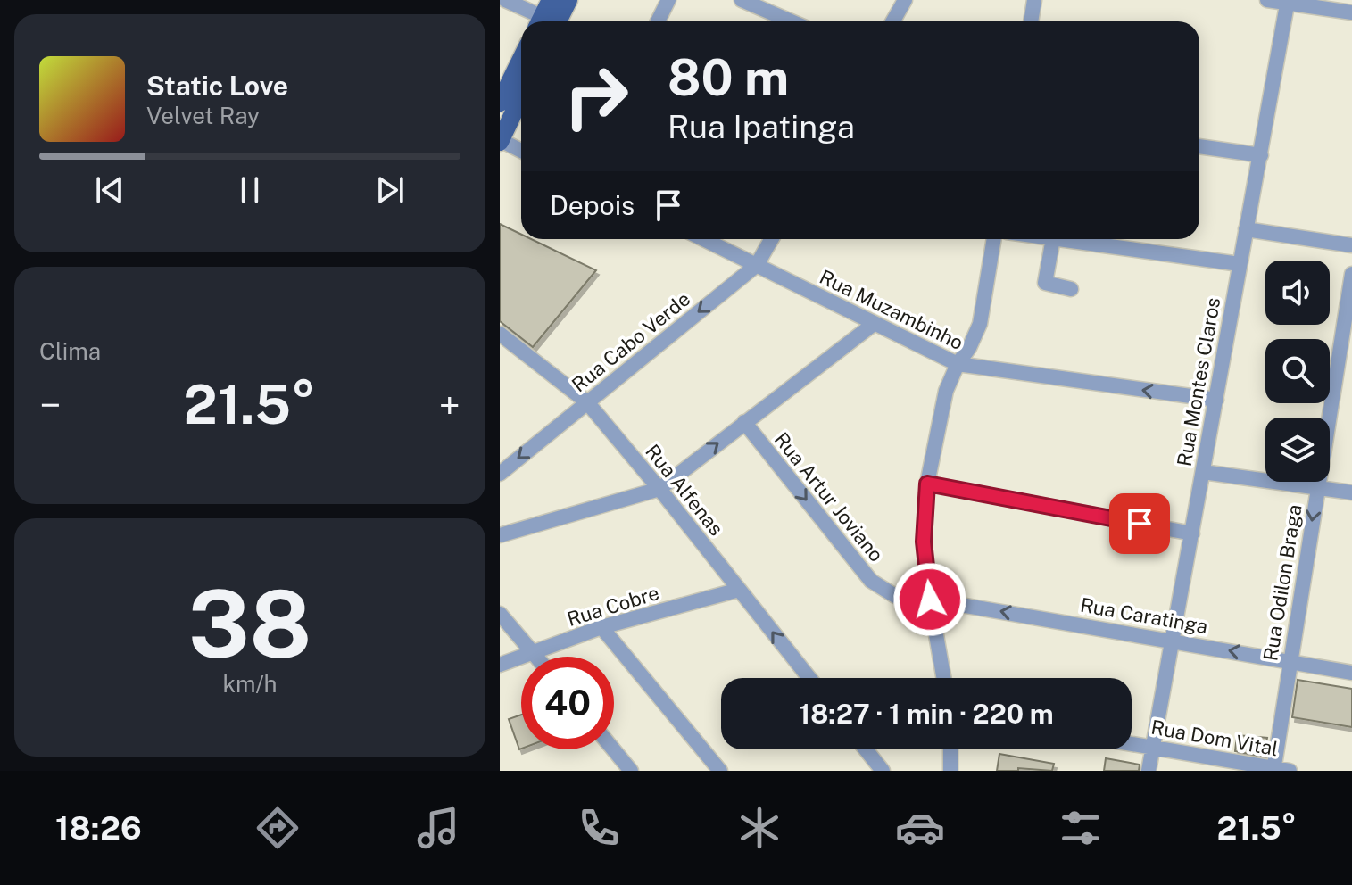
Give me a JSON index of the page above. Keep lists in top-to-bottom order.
{
  "streets": {
    "street": [
      "Rua Muzambinho",
      "Rua Cabo Verde",
      "Rua Montes Claros",
      "Rua Alfenas",
      "Rua Artur Joviano",
      "Rua Odilon Braga",
      "Rua Cobre",
      "Rua Caratinga",
      "Rua Dom Vital"
    ]
  },
  "crossings": [
    ["Rua Muzambinho", "Rua Cabo Verde"],
    ["Rua Muzambinho", "Rua Montes Claros"],
    ["Rua Cabo Verde", "Rua Alfenas"],
    ["Rua Montes Claros", "Rua Caratinga"],
    ["Rua Montes Claros", "Rua Dom Vital"],
    ["Rua Alfenas", "Rua Cobre"],
    ["Rua Artur Joviano", "Rua Caratinga"],
    ["Rua Odilon Braga", "Rua Caratinga"],
    ["Rua Odilon Braga", "Rua Dom Vital"]
  ],
  "one_way": ["Rua Artur Joviano", "Rua Odilon Braga"],
  "page": {
    "turn": ["80 m", "Rua Ipatinga"],
    "song": ["Static Love", "Velvet Ray"],
    "then": "Depois",
    "tile": [
      "Clima",
      ["38", "km/h"]
    ],
    "heat": ["−", "21.5°", "+"],
    "limit": "40",
    "trip": "18:27 · 1 min · 220 m",
    "tabs": ["18:26", "21.5°"]
  }
}
